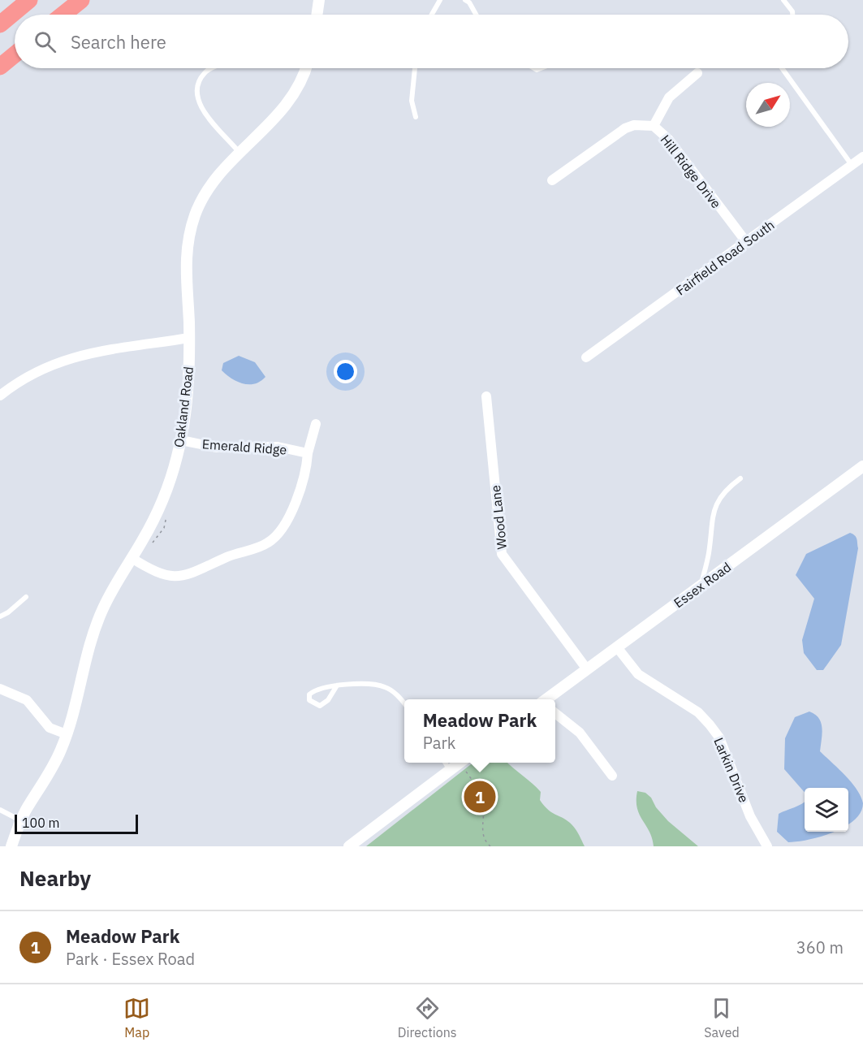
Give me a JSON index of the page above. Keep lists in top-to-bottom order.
{
  "streets": {
    "street": [
      "Hill Ridge Drive",
      "Fairfield Road South",
      "Oakland Road",
      "Emerald Ridge",
      "Wood Lane",
      "Essex Road",
      "Larkin Drive"
    ]
  },
  "crossings": [
    ["Hill Ridge Drive", "Fairfield Road South"],
    ["Oakland Road", "Emerald Ridge"],
    ["Wood Lane", "Essex Road"],
    ["Essex Road", "Larkin Drive"]
  ],
  "scale_bar": "100 m",
  "north": "top right",
  "page": {
    "search": "Search here",
    "popup": ["Meadow Park", "Park"],
    "pins": "1",
    "scale": "100 m",
    "heading": "Nearby",
    "list": [
      {
        "mark": "1",
        "name": "Meadow Park",
        "note": "Park · Essex Road",
        "value": "360 m"
      }
    ],
    "nav": ["Map", "Directions", "Saved"]
  }
}
